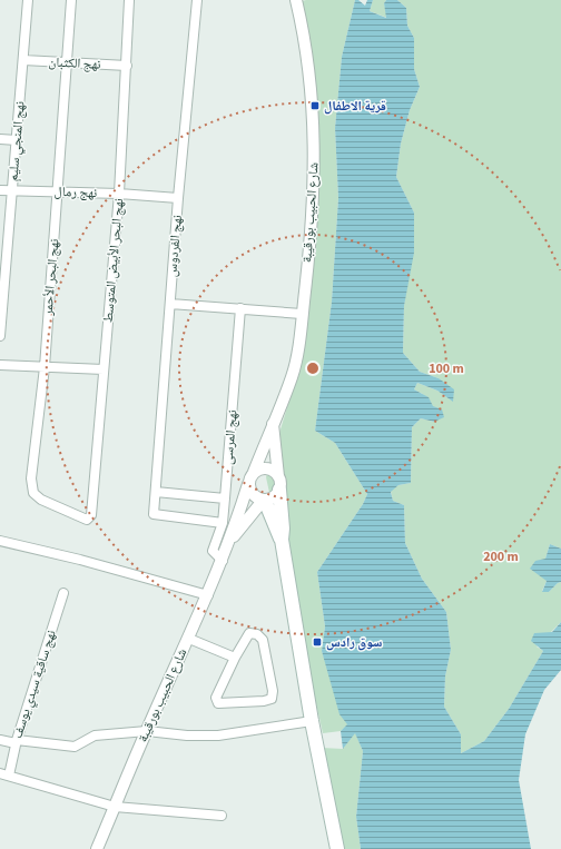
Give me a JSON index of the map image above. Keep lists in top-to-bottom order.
{
  "streets": {
    "street": [
      "نهج الكثبان",
      "نهج المنجي سليم",
      "نهج رمال",
      "شارع الحبيب بورقيبة",
      "نهج الفردوس",
      "نهج البحر الأبيض المتوسط",
      "نهج البحر الأحمر",
      "نهج المرسى",
      "نهج ساقية سيدي يوسف"
    ]
  },
  "crossings": [
    ["نهج الكثبان", "نهج المنجي سليم"],
    ["نهج الكثبان", "نهج البحر الأبيض المتوسط"],
    ["نهج الكثبان", "نهج البحر الأحمر"],
    ["نهج المنجي سليم", "نهج رمال"],
    ["نهج رمال", "نهج الفردوس"],
    ["نهج رمال", "نهج البحر الأبيض المتوسط"],
    ["نهج رمال", "نهج البحر الأحمر"],
    ["شارع الحبيب بورقيبة", "نهج المرسى"],
    ["نهج الفردوس", "نهج المرسى"],
    ["نهج البحر الأبيض المتوسط", "نهج البحر الأحمر"]
  ],
  "places": {
    "transit": ["قرية الاطفال", "سوق رادس"]
  },
  "rings": ["100 m", "200 m"]
}
